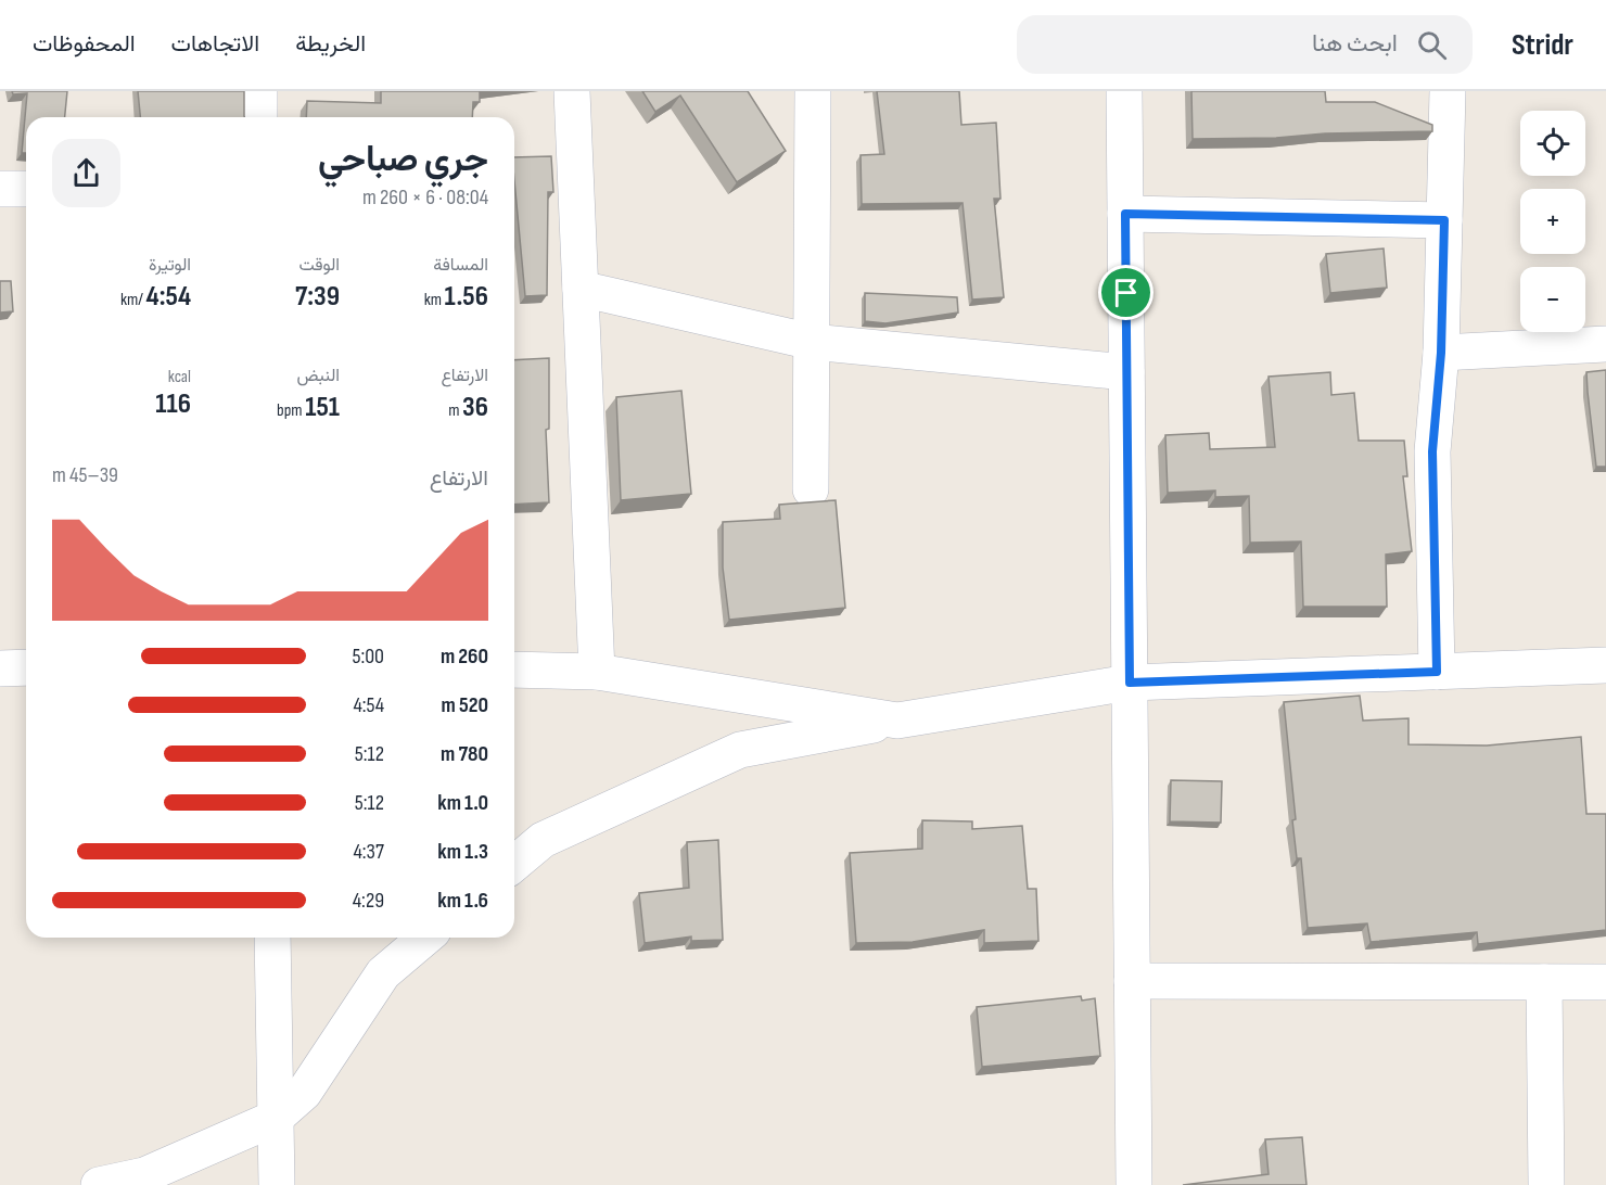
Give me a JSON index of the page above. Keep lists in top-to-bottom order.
{
  "page": {
    "header": "Stridr",
    "search": "ابحث هنا",
    "nav": ["الخريطة", "الاتجاهات", "المحفوظات"],
    "map_buttons": ["+", "−"],
    "heading": ["جري صباحي", "08:04 · 6 × 260 m"],
    "stats": [
      ["المسافة", "1.56 km"],
      ["الوقت", "7:39"],
      ["الوتيرة", "4:54 /km"],
      ["الارتفاع", "36 m"],
      ["النبض", "151 bpm"],
      ["kcal", "116"]
    ],
    "chart": ["الارتفاع", "39–45 m"],
    "list": [
      {
        "name": "260 m",
        "note": "5:00"
      },
      {
        "name": "520 m",
        "note": "4:54"
      },
      {
        "name": "780 m",
        "note": "5:12"
      },
      {
        "name": "1.0 km",
        "note": "5:12"
      },
      {
        "name": "1.3 km",
        "note": "4:37"
      },
      {
        "name": "1.6 km",
        "note": "4:29"
      }
    ]
  }
}
